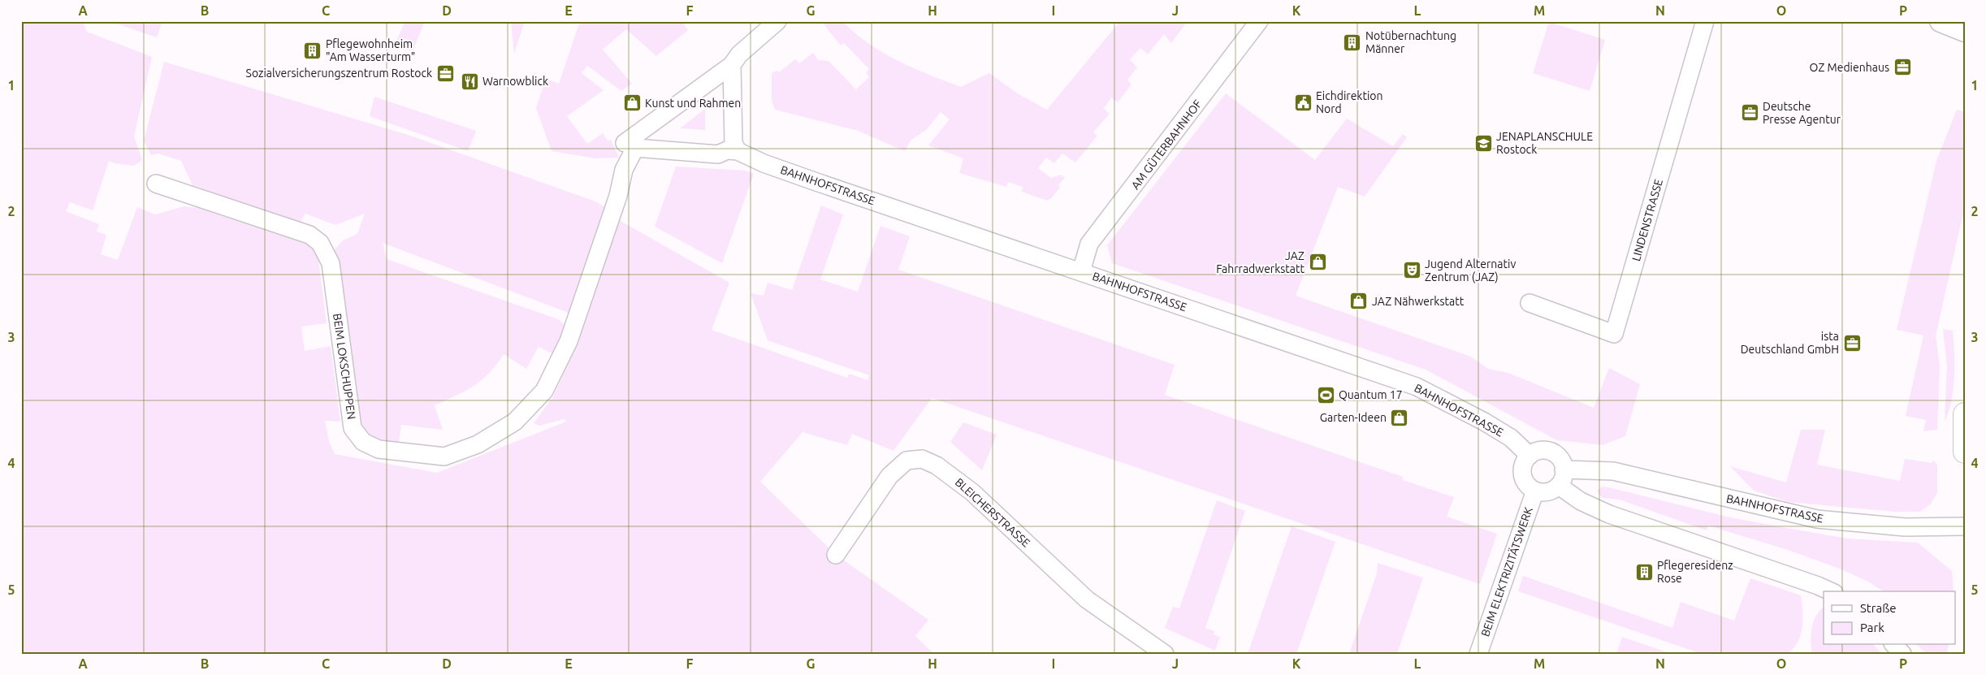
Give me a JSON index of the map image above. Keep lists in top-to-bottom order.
{
  "streets": {
    "street": [
      "AM GÜTERBAHNHOF",
      "BAHNHOFSTRASSE",
      "LINDENSTRASSE",
      "BEIM LOKSCHUPPEN",
      "BLEICHERSTRASSE",
      "BEIM ELEKTRIZITÄTSWERK"
    ]
  },
  "crossings": [
    ["AM GÜTERBAHNHOF", "BAHNHOFSTRASSE"],
    ["BAHNHOFSTRASSE", "BEIM ELEKTRIZITÄTSWERK"]
  ],
  "places": {
    "building": ["Notübernachtung Männer", "Pflegewohnheim \"Am Wasserturm\"", "Pflegeresidenz Rose"],
    "office": [
      "OZ Medienhaus",
      "Sozialversicherungszentrum Rostock",
      "Deutsche Presse Agentur",
      "ista Deutschland GmbH"
    ],
    "restaurant": ["Warnowblick"],
    "public building": ["Eichdirektion Nord"],
    "shop": [
      "Kunst und Rahmen",
      "JAZ Fahrradwerkstatt",
      "JAZ Nähwerkstatt",
      "Garten-Ideen"
    ],
    "school or university": ["JENAPLANSCHULE Rostock"],
    "theatre": ["Jugend Alternativ Zentrum (JAZ)"],
    "sports": ["Quantum 17"]
  },
  "legend": ["Straße", "Park"],
  "grid": {
    "columns": [
      "A",
      "B",
      "C",
      "D",
      "E",
      "F",
      "G",
      "H",
      "I",
      "J",
      "K",
      "L",
      "M",
      "N",
      "O",
      "P"
    ],
    "rows": [
      "1",
      "2",
      "3",
      "4",
      "5"
    ]
  }
}
